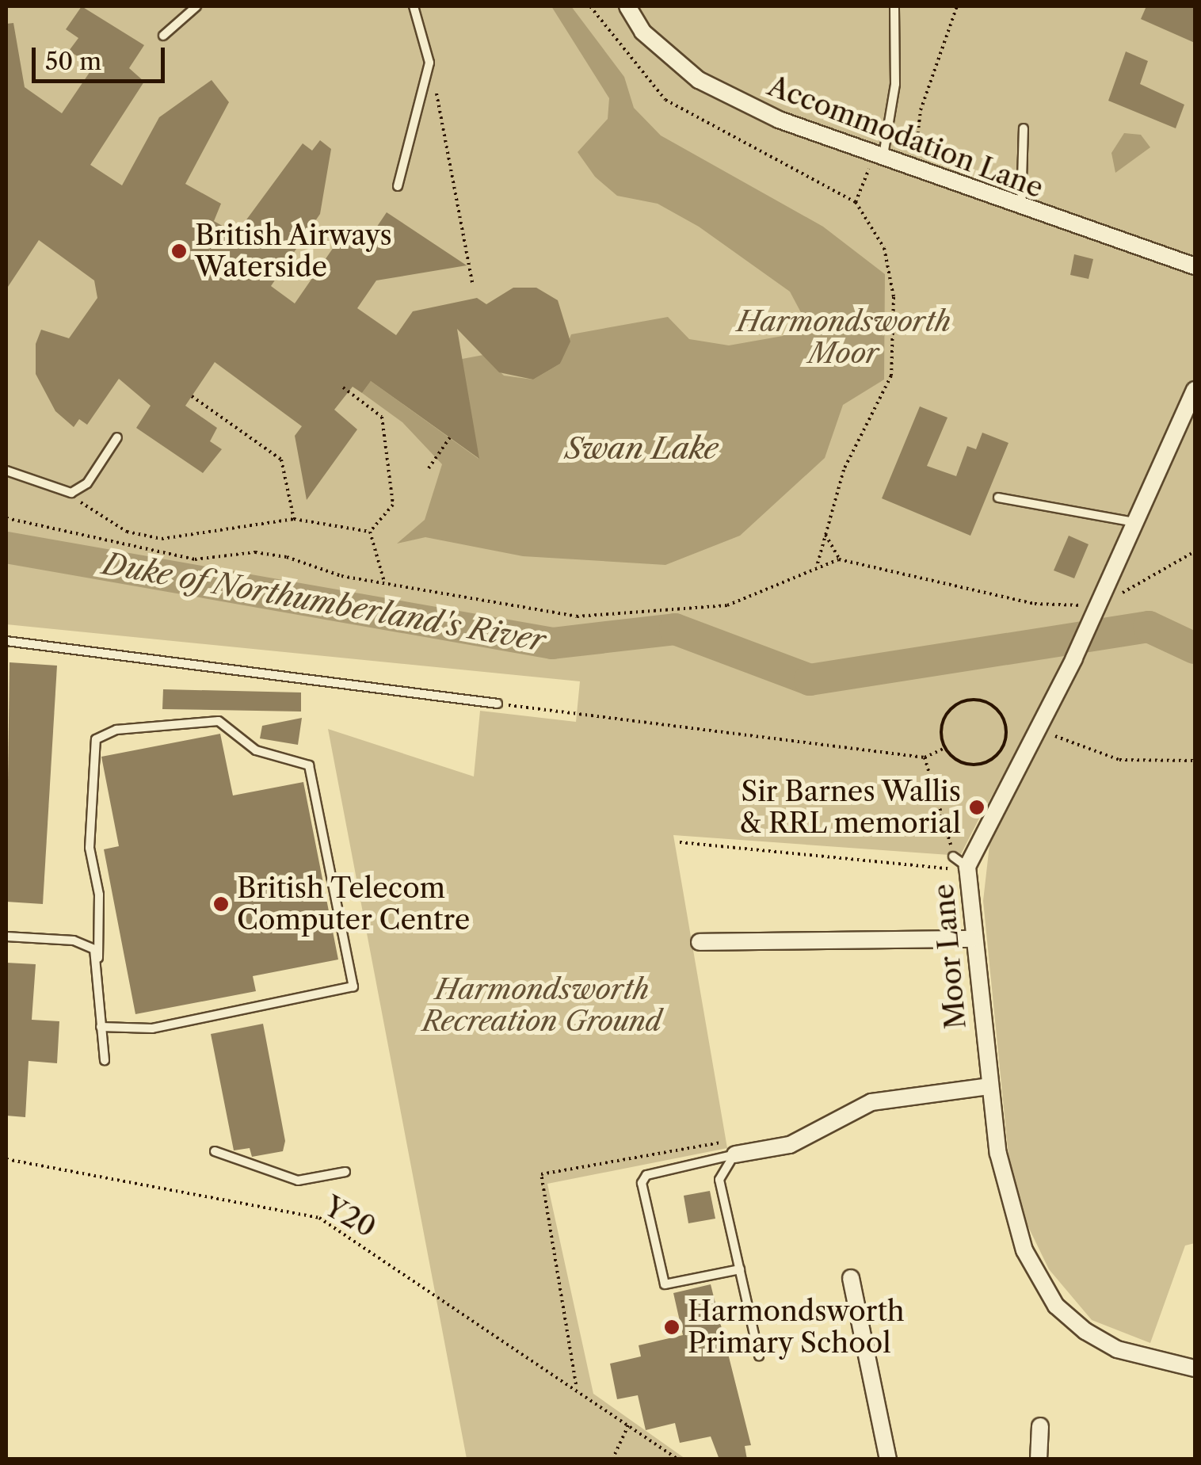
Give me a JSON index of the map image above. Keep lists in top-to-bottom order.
{
  "streets": {
    "street": ["Accommodation Lane", "Moor Lane"],
    "path": ["Y20"]
  },
  "water": ["Swan Lake", "Duke of Northumberland's River"],
  "parks": ["Harmondsworth Moor", "Harmondsworth Recreation Ground"],
  "places": [
    "British Airways Waterside",
    "Sir Barnes Wallis & RRL memorial",
    "British Telecom Computer Centre",
    "Harmondsworth Primary School"
  ],
  "scale_bar": "50 m"
}
